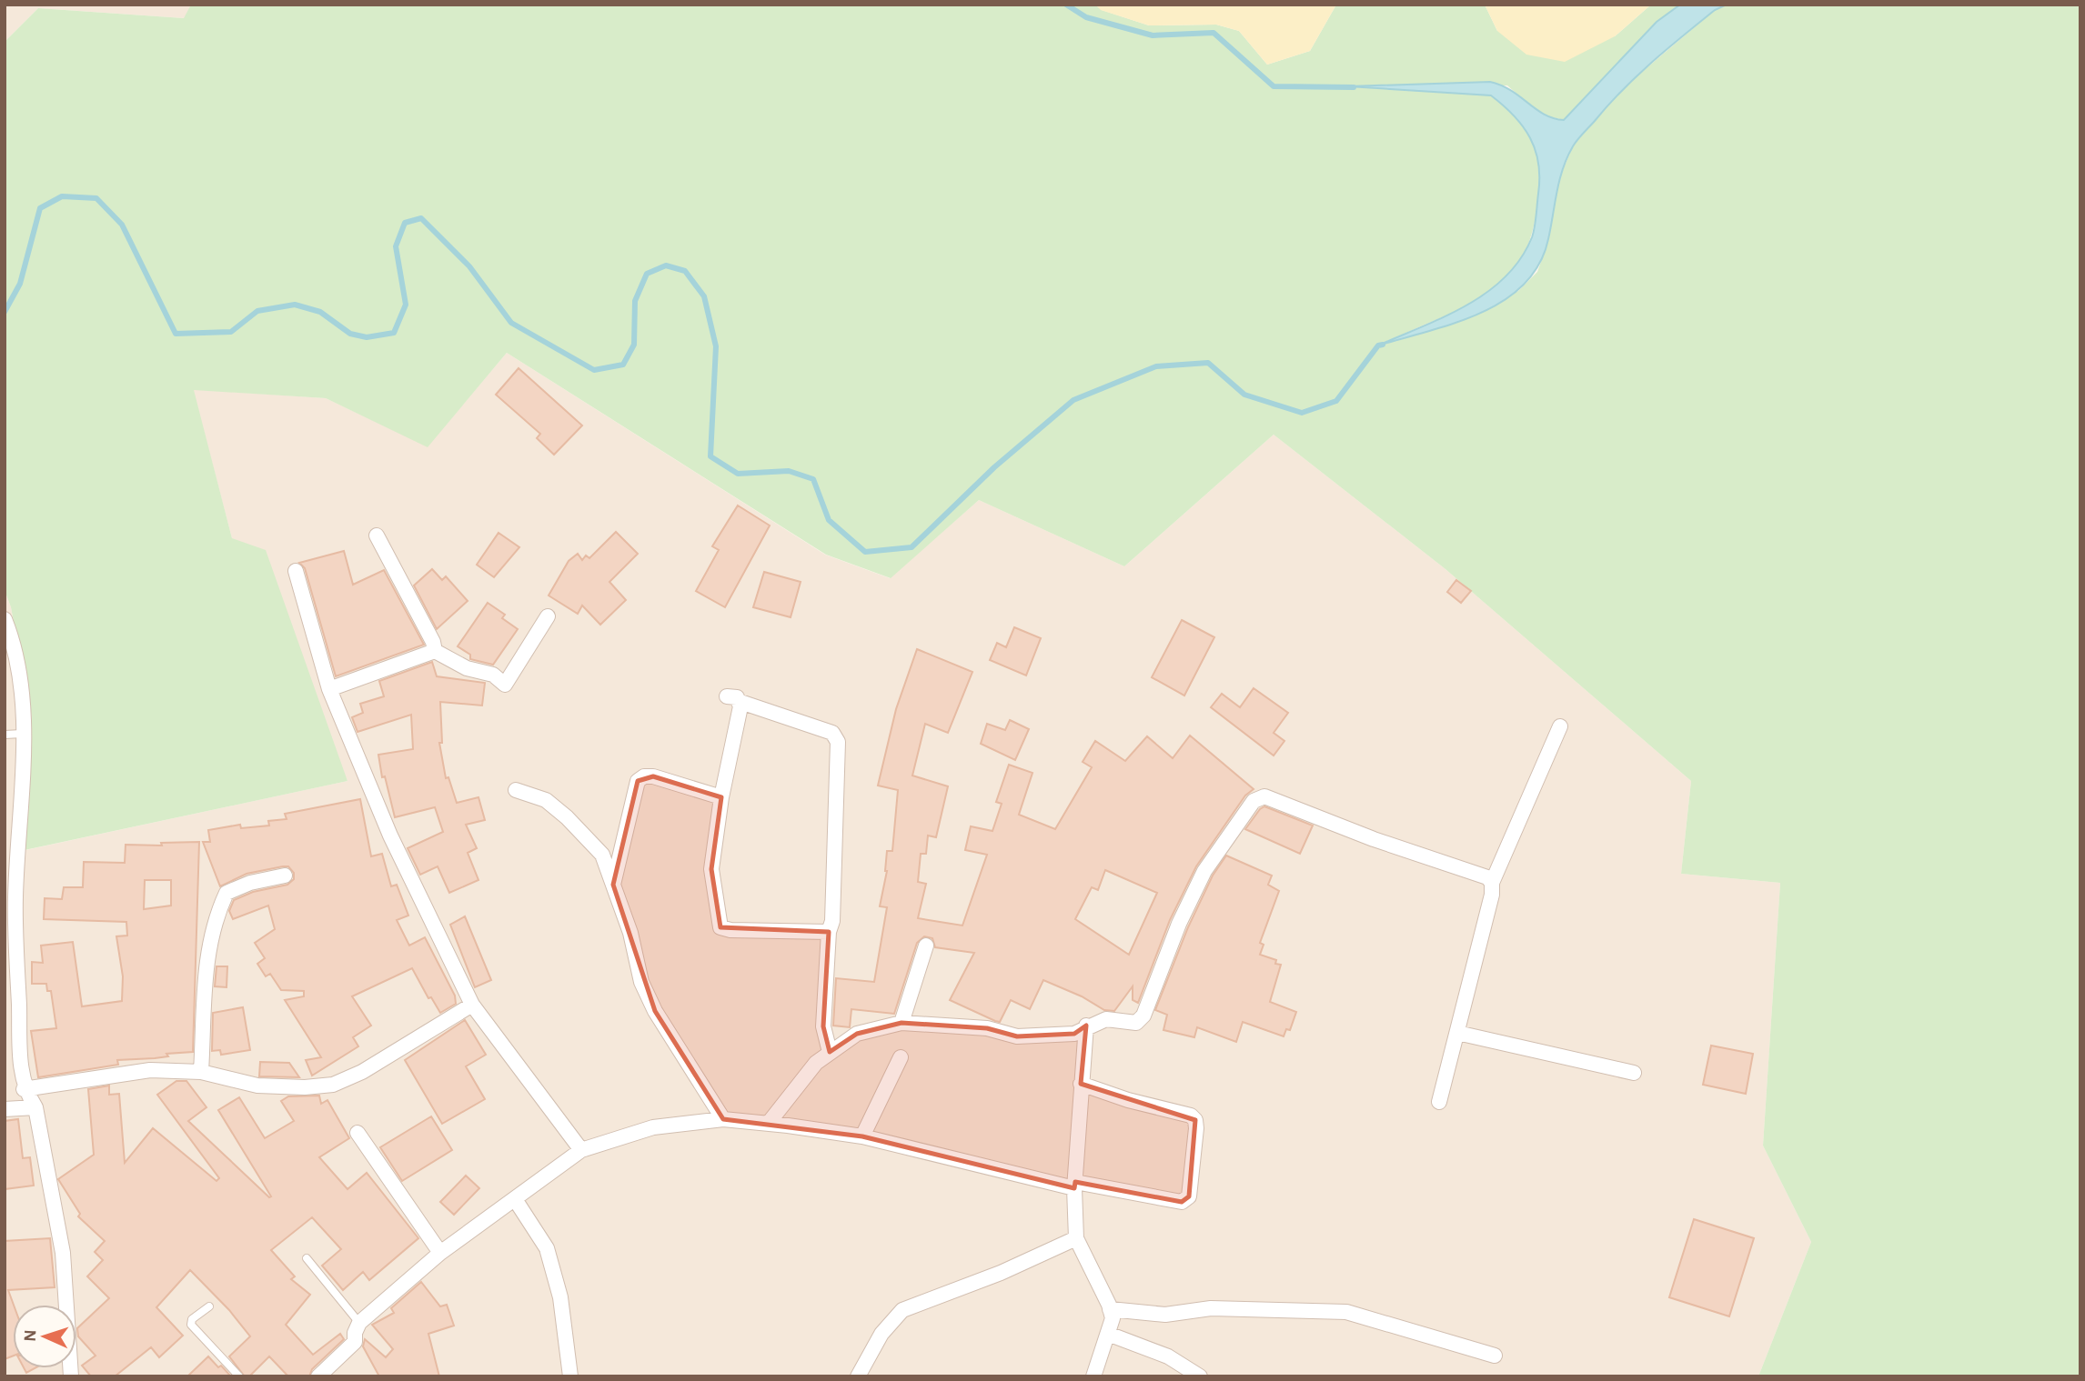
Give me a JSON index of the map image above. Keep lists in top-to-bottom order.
{
  "north": "left"
}
